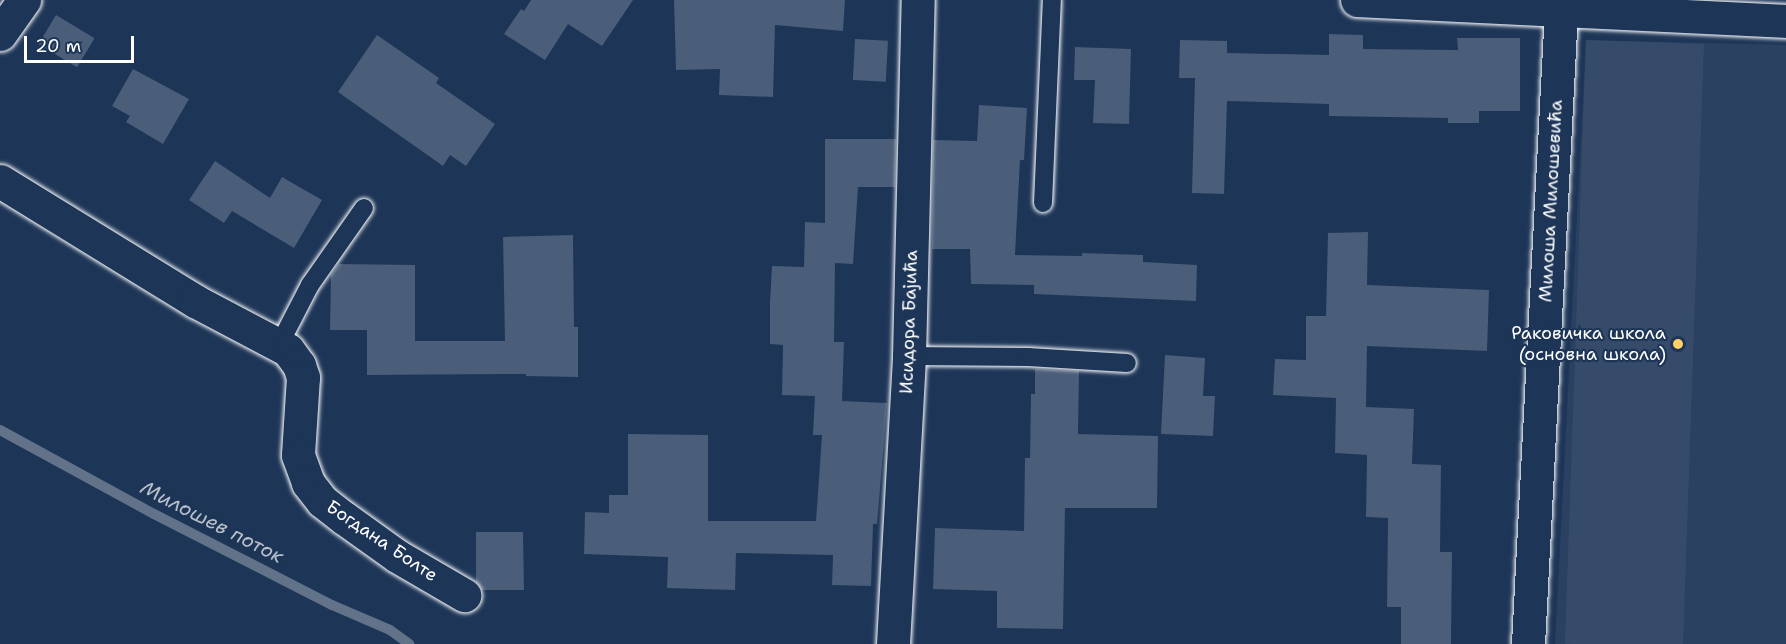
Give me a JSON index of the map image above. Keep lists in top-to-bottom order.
{
  "streets": {
    "street": ["Милоша Милошевића", "Исидора Бајића", "Богдана Болте"]
  },
  "water": ["Милошев поток"],
  "places": ["Раковичка школа (основна школа)"],
  "scale_bar": "20 m"
}
